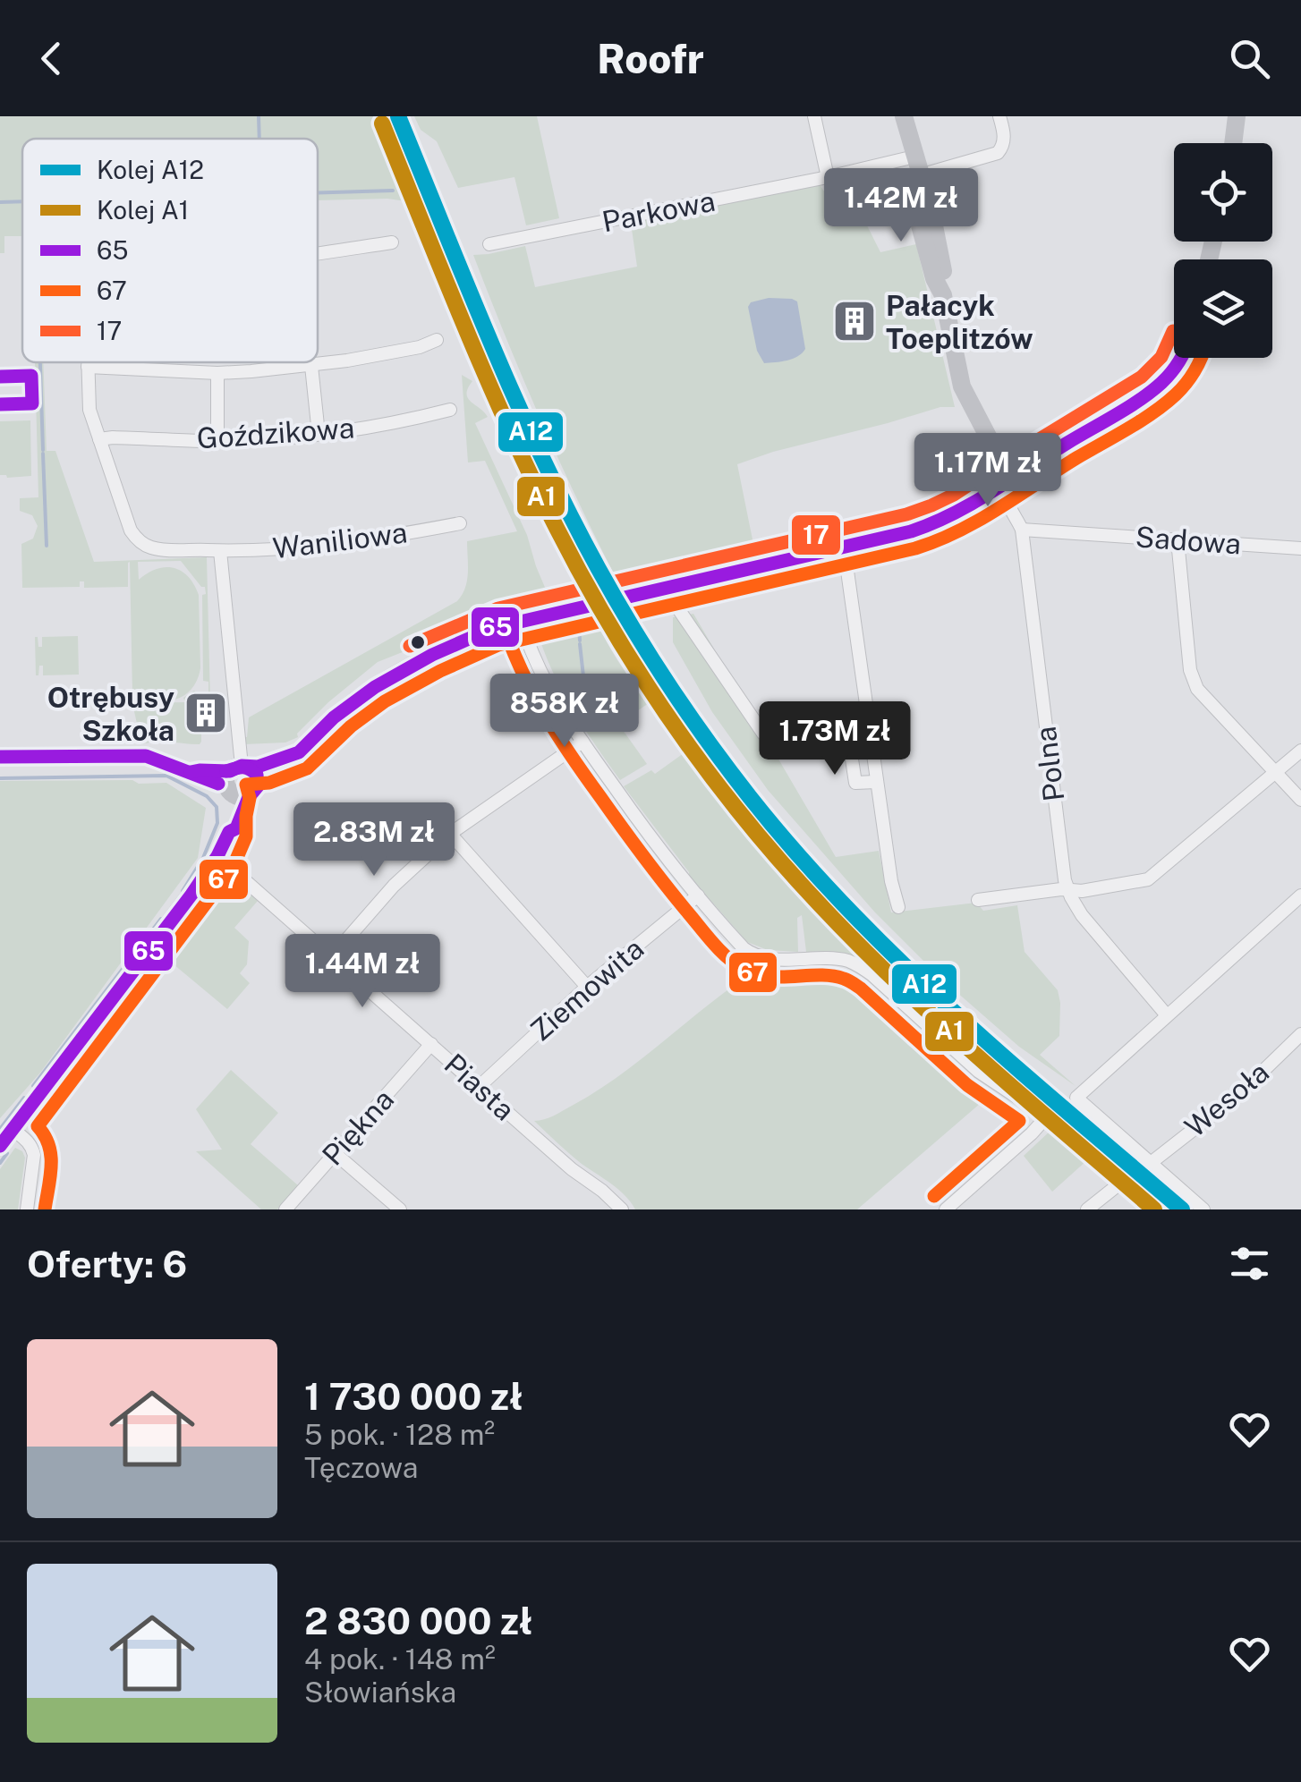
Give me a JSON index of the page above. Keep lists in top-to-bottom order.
{
  "streets": {
    "street": [
      "Parkowa",
      "Goździkowa",
      "Waniliowa",
      "Sadowa",
      "Polna",
      "Ziemowita",
      "Piasta",
      "Wesoła",
      "Piękna"
    ]
  },
  "crossings": [
    ["Goździkowa", "Waniliowa"],
    ["Sadowa", "Polna"],
    ["Ziemowita", "Piasta"],
    ["Piasta", "Piękna"]
  ],
  "places": {
    "building": ["Pałacyk Toeplitzów", "Otrębusy Szkoła"]
  },
  "lines": [
    "rail line A12",
    "rail line A1",
    "transit line 17",
    "transit line 65",
    "transit line 67"
  ],
  "legend": [
    "Kolej A12",
    "Kolej A1",
    "65",
    "67",
    "17"
  ],
  "page": {
    "header": "Roofr",
    "price": [
      "1.42M zł",
      "1.17M zł",
      "858K zł",
      "1.73M zł",
      "2.83M zł",
      "1.44M zł"
    ],
    "heading": "Oferty: 6",
    "list": [
      {
        "name": "1 730 000 zł",
        "note": "5 pok. · 128 m² · Tęczowa"
      },
      {
        "name": "2 830 000 zł",
        "note": "4 pok. · 148 m² · Słowiańska"
      }
    ]
  }
}
